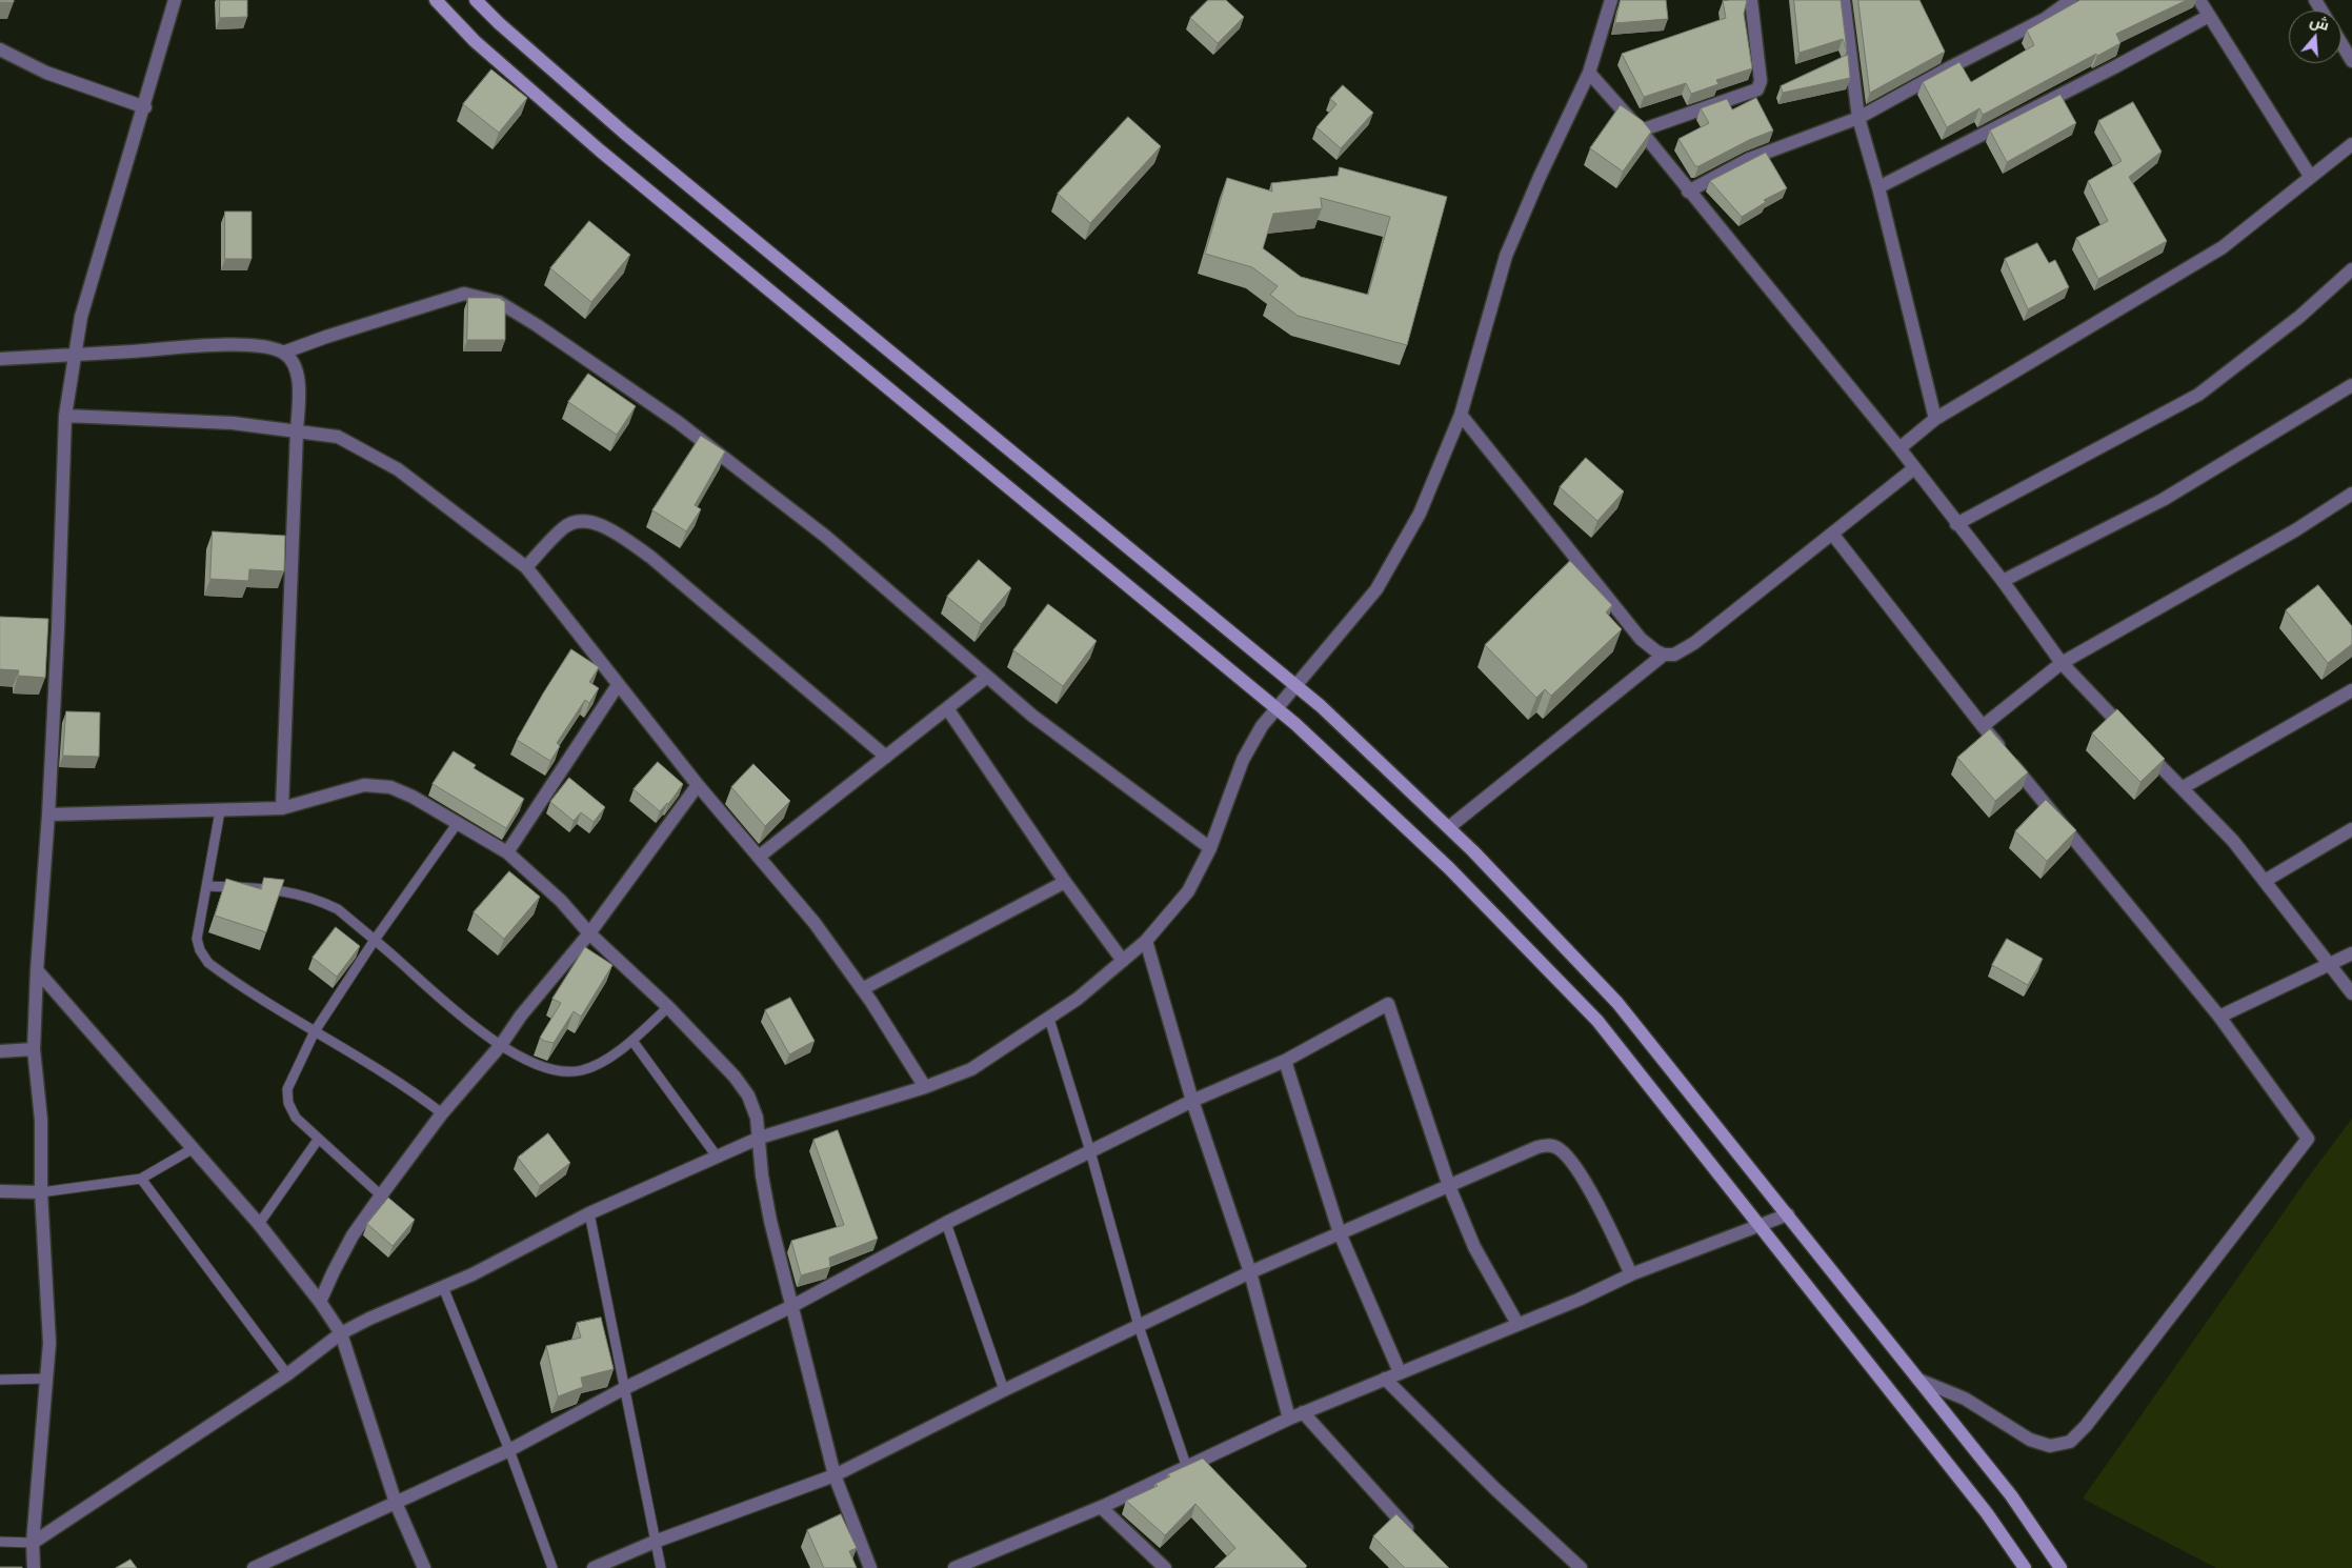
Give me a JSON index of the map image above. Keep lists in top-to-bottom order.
{
  "north": "top"
}
